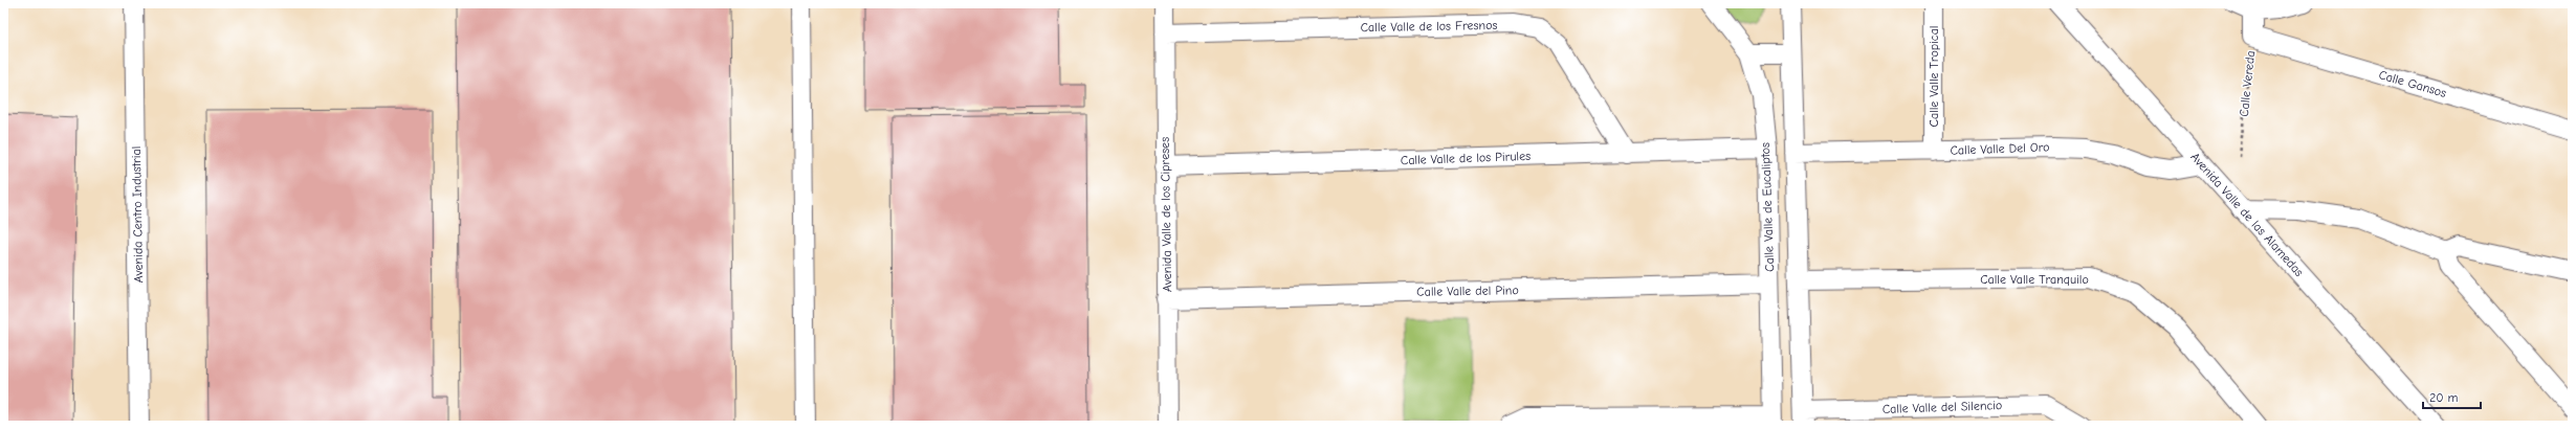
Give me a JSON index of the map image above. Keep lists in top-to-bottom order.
{
  "streets": {
    "street": [
      "Calle Valle de los Fresnos",
      "Calle Valle Tropical",
      "Calle Vereda",
      "Calle Gansos",
      "Calle Valle Del Oro",
      "Calle Valle de los Pirules",
      "Calle Valle de Eucaliptos",
      "Avenida Centro Industrial",
      "Avenida Valle de los Cipreses",
      "Avenida Valle de las Alamedas",
      "Calle Valle Tranquilo",
      "Calle Valle del Pino",
      "Calle Valle del Silencio"
    ]
  },
  "crossings": [
    ["Calle Valle de los Fresnos", "Calle Valle de los Pirules"],
    ["Calle Valle de los Fresnos", "Avenida Valle de los Cipreses"],
    ["Calle Valle Tropical", "Calle Valle Del Oro"],
    ["Calle Vereda", "Calle Gansos"],
    ["Calle Valle Del Oro", "Avenida Valle de las Alamedas"],
    ["Calle Valle de los Pirules", "Calle Valle de Eucaliptos"],
    ["Calle Valle de los Pirules", "Avenida Valle de los Cipreses"],
    ["Calle Valle de Eucaliptos", "Calle Valle del Pino"],
    ["Avenida Valle de los Cipreses", "Calle Valle del Pino"]
  ],
  "scale_bar": "20 m"
}
